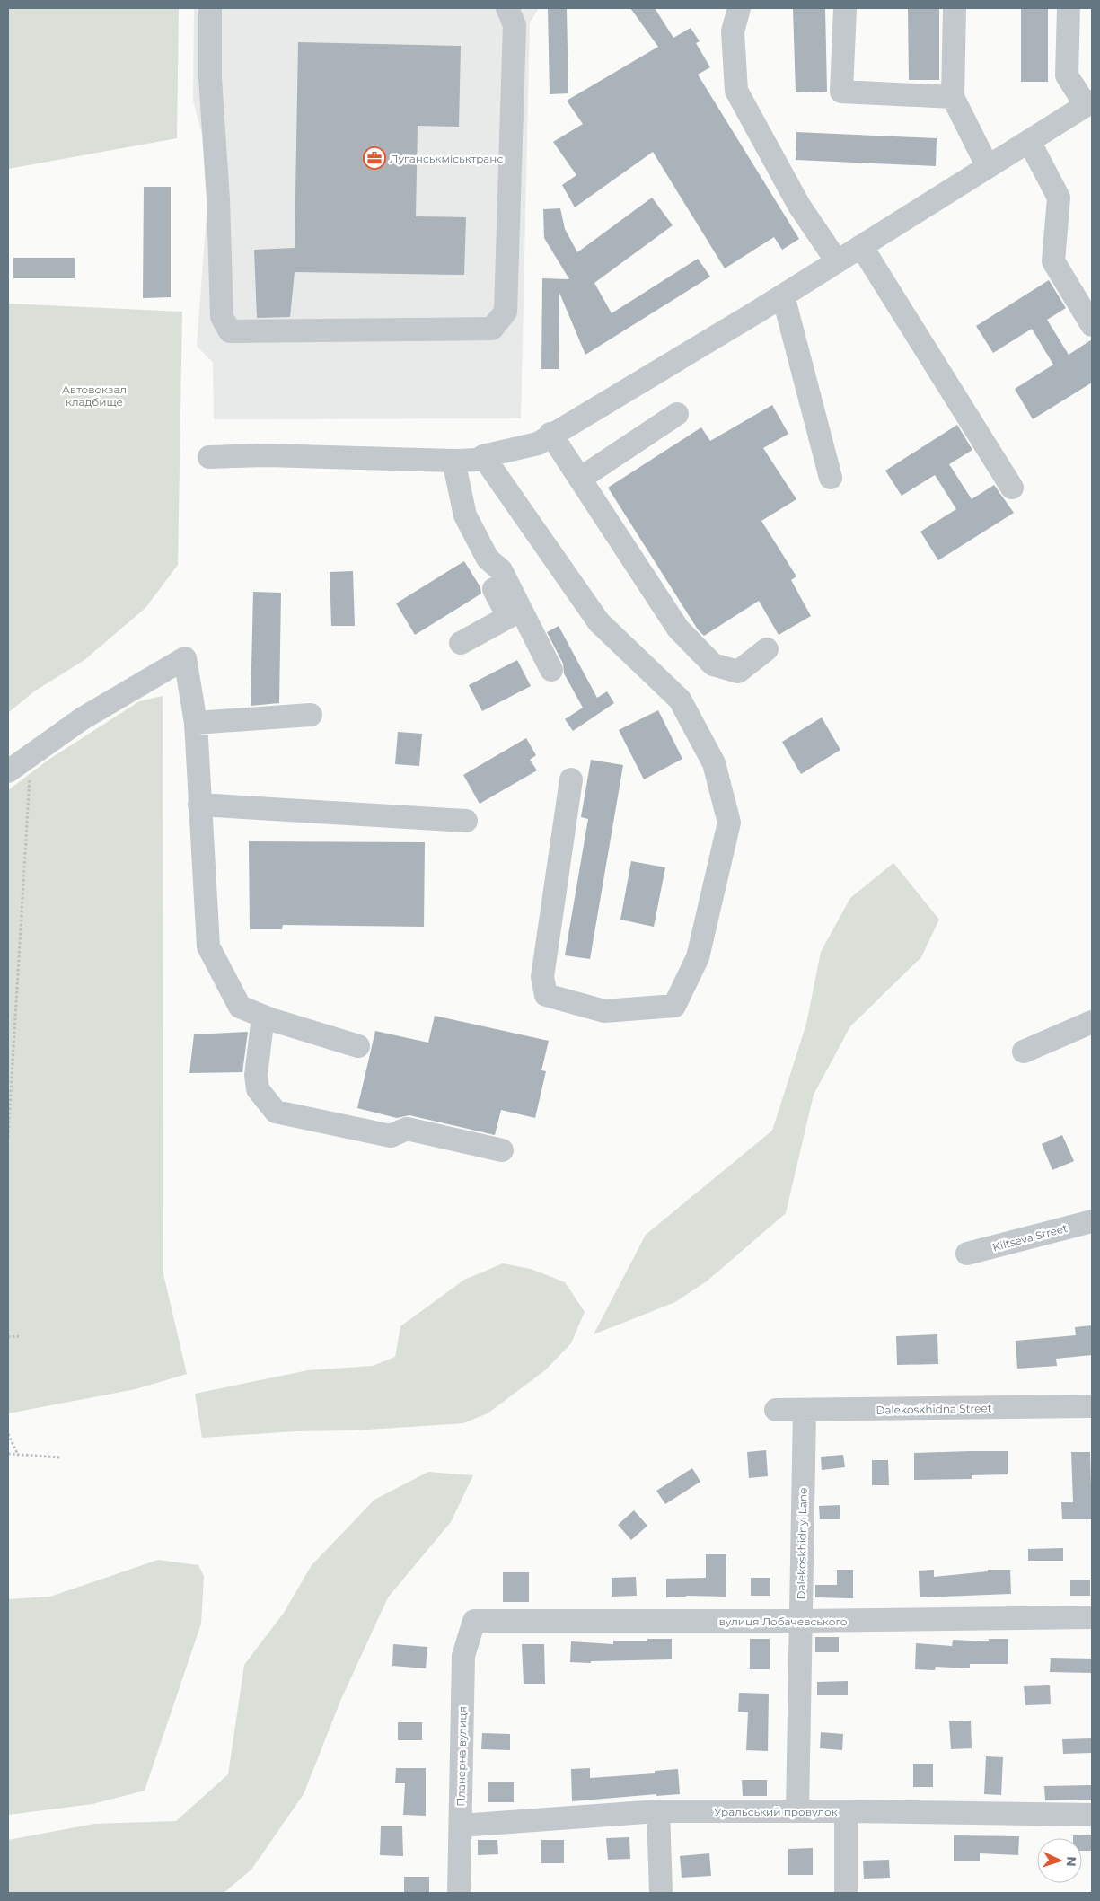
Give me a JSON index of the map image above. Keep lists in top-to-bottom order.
{
  "streets": {
    "street": [
      "Kiltseva Street",
      "Dalekoskhidna Street",
      "Dalekoskhidnyi Lane",
      "вулиця Лобачевського",
      "Планерна вулиця",
      "Уральський провулок"
    ]
  },
  "crossings": [
    ["Dalekoskhidna Street", "Dalekoskhidnyi Lane"],
    ["Dalekoskhidnyi Lane", "вулиця Лобачевського"],
    ["Dalekoskhidnyi Lane", "Уральський провулок"],
    ["вулиця Лобачевського", "Планерна вулиця"],
    ["Планерна вулиця", "Уральський провулок"]
  ],
  "parks": ["Автовокзал кладбище"],
  "places": {
    "office": ["Луганськміськтранс"]
  },
  "north": "right"
}
